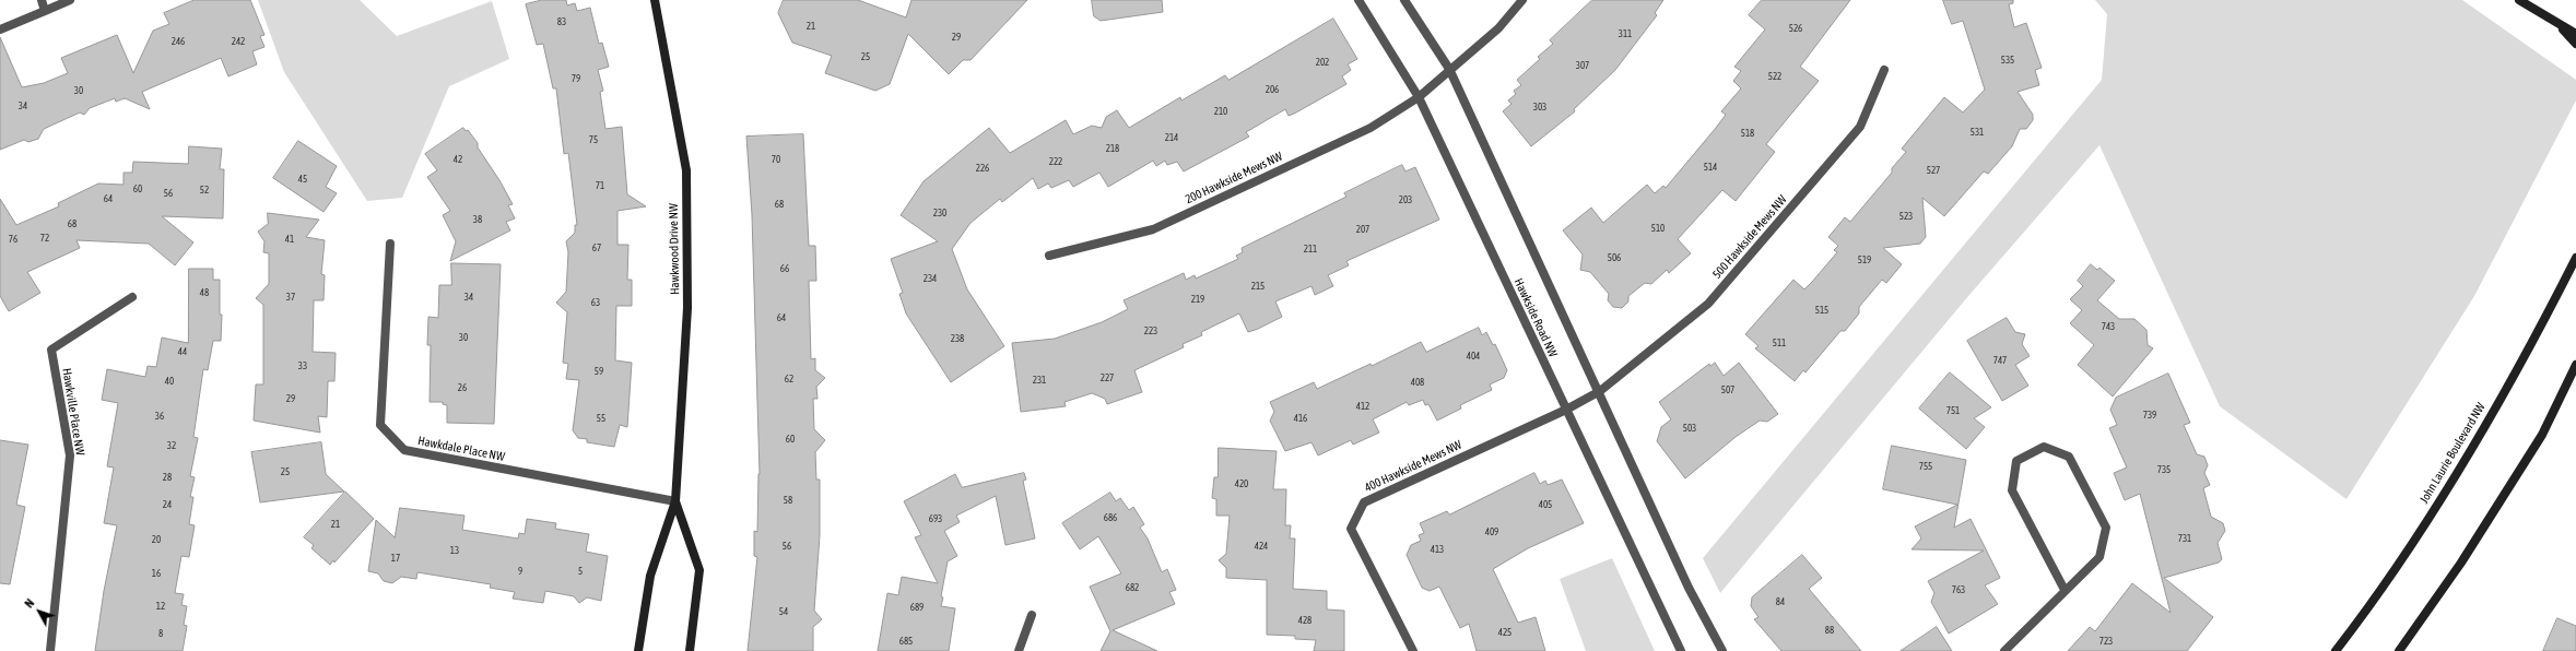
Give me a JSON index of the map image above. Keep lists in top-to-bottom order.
{
  "streets": {
    "street": [
      "200 Hawkside Mews NW",
      "500 Hawkside Mews NW",
      "Hawkwood Drive NW",
      "Hawkside Road NW",
      "Hawkville Place NW",
      "Hawkdale Place NW",
      "John Laurie Boulevard NW",
      "400 Hawkside Mews NW"
    ]
  },
  "crossings": [
    ["200 Hawkside Mews NW", "Hawkside Road NW"],
    ["500 Hawkside Mews NW", "400 Hawkside Mews NW"],
    ["Hawkwood Drive NW", "Hawkdale Place NW"],
    ["Hawkside Road NW", "400 Hawkside Mews NW"]
  ],
  "house_numbers": [
    "83",
    "21",
    "526",
    "311",
    "29",
    "246",
    "242",
    "25",
    "535",
    "202",
    "307",
    "522",
    "79",
    "206",
    "30",
    "34",
    "303",
    "210",
    "531",
    "518",
    "214",
    "75",
    "218",
    "42",
    "70",
    "222",
    "514",
    "226",
    "527",
    "45",
    "71",
    "60",
    "52",
    "56",
    "64",
    "203",
    "68",
    "230",
    "523",
    "38",
    "68",
    "510",
    "207",
    "72",
    "76",
    "41",
    "67",
    "211",
    "506",
    "519",
    "66",
    "234",
    "215",
    "48",
    "37",
    "34",
    "219",
    "63",
    "515",
    "64",
    "743",
    "223",
    "30",
    "238",
    "511",
    "44",
    "404",
    "747",
    "33",
    "59",
    "227",
    "62",
    "231",
    "40",
    "408",
    "26",
    "507",
    "29",
    "412",
    "751",
    "739",
    "36",
    "55",
    "416",
    "503",
    "60",
    "32",
    "755",
    "735",
    "25",
    "28",
    "420",
    "58",
    "24",
    "405",
    "686",
    "693",
    "21",
    "409",
    "731",
    "20",
    "56",
    "424",
    "413",
    "13",
    "17",
    "9",
    "5",
    "16",
    "682",
    "763",
    "84",
    "12",
    "689",
    "54",
    "428",
    "88",
    "425",
    "8",
    "685",
    "723"
  ],
  "north": "top left"
}
